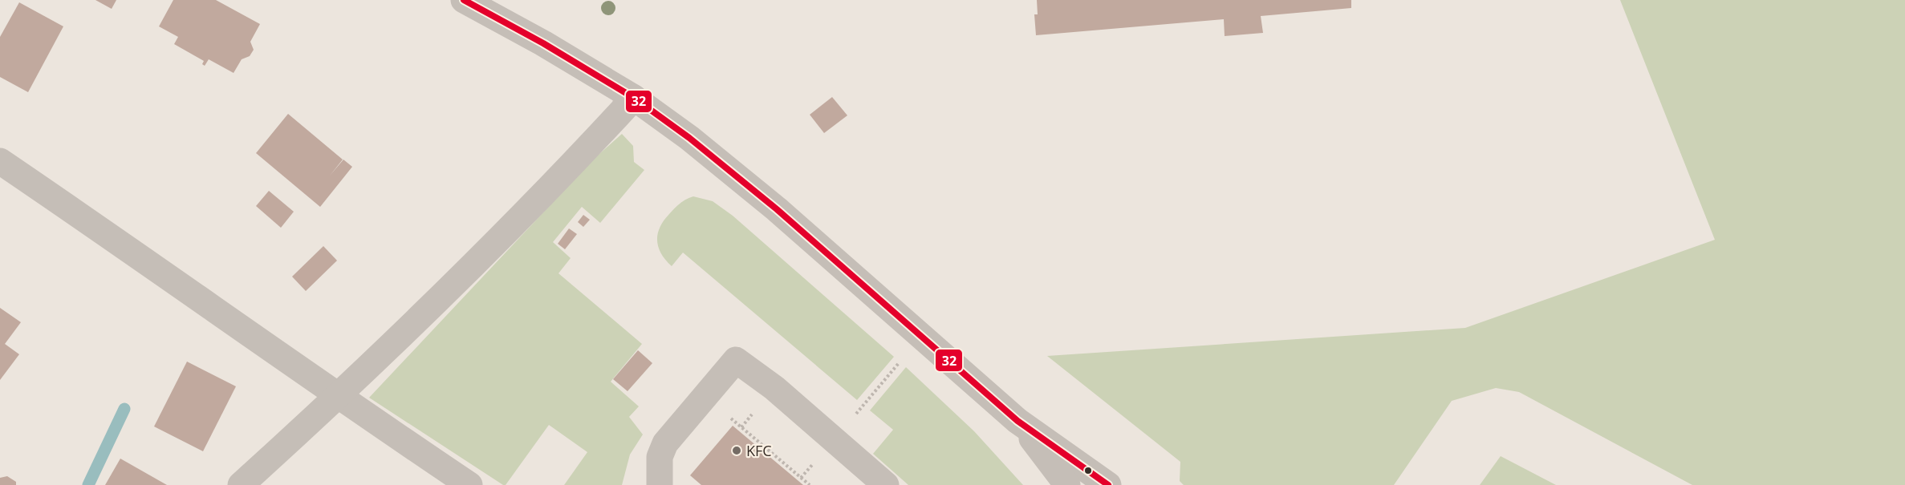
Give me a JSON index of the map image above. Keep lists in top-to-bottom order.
{
  "places": ["KFC"],
  "lines": ["transit line 32"]
}
